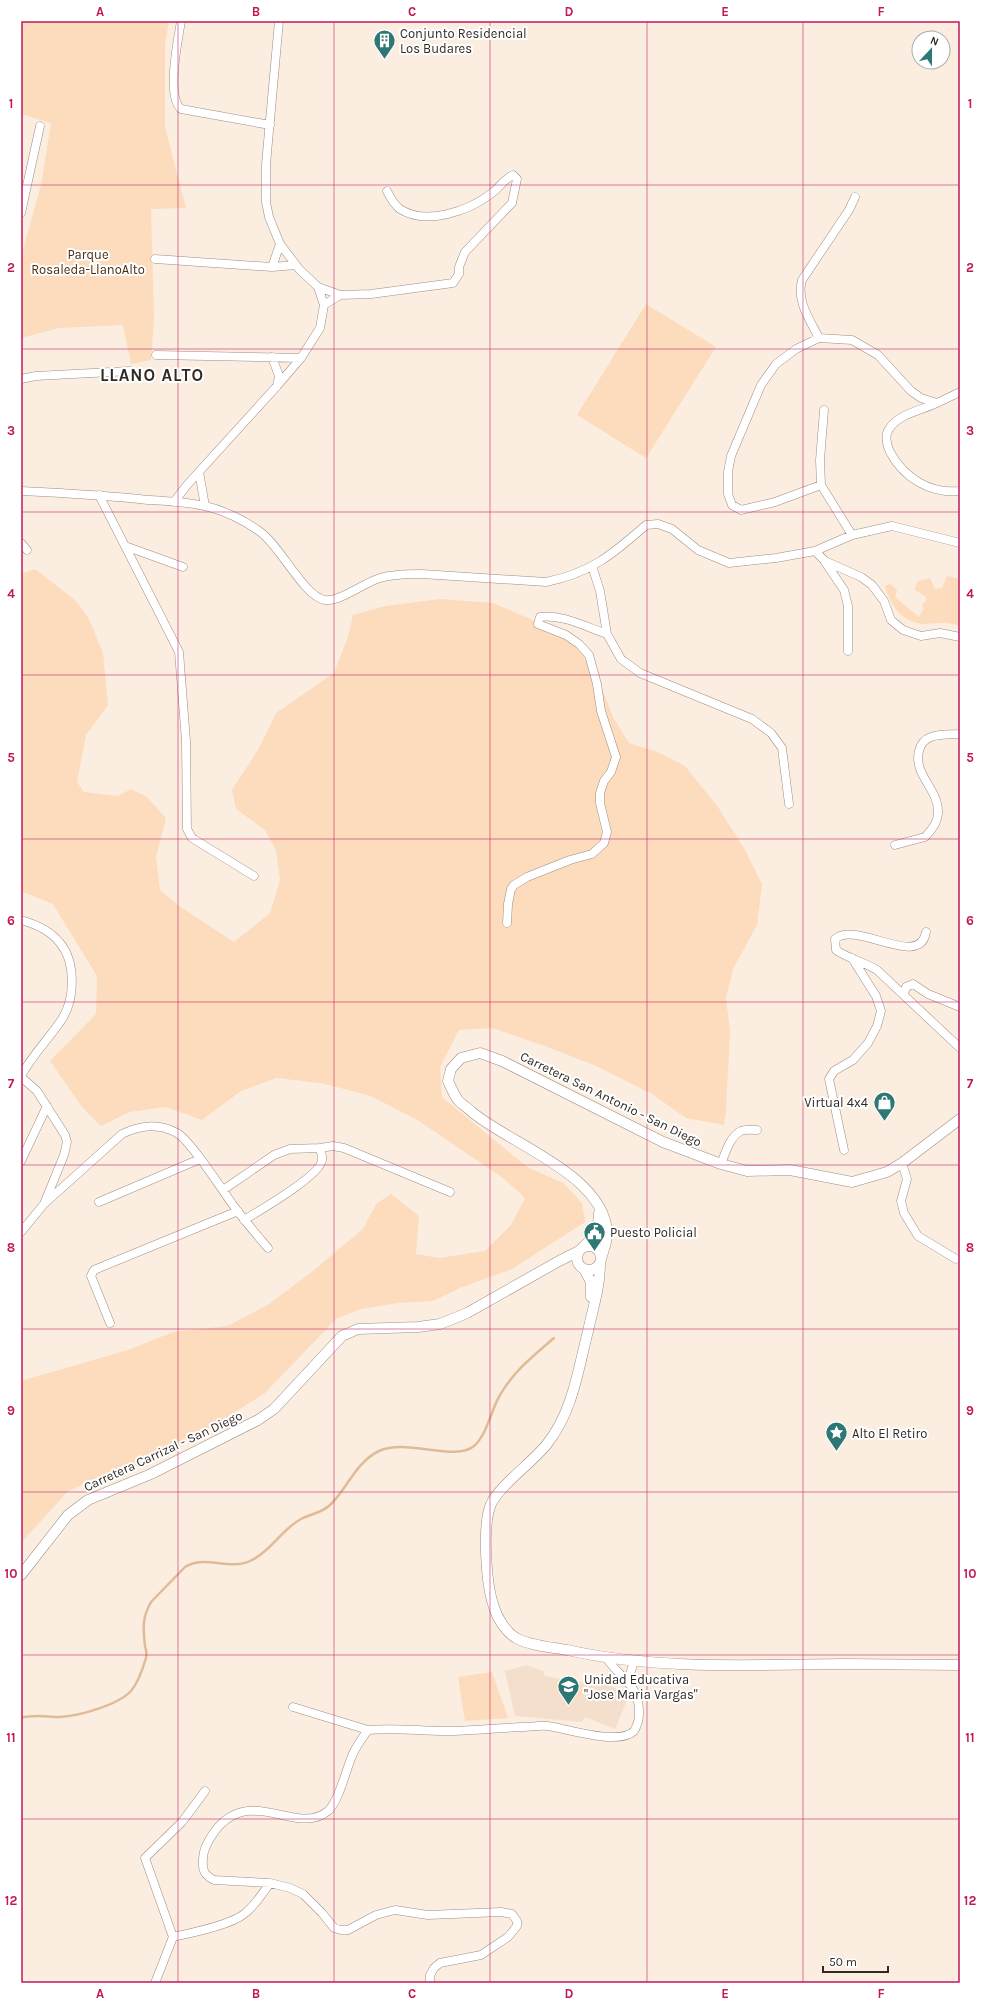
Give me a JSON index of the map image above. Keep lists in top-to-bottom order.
{
  "streets": {
    "street": ["Carretera San Antonio - San Diego", "Carretera Carrizal - San Diego"]
  },
  "crossings": [
    ["Carretera San Antonio - San Diego", "Carretera Carrizal - San Diego"]
  ],
  "districts": ["LLANO ALTO"],
  "parks": ["Parque Rosaleda-LlanoAlto"],
  "places": {
    "building": ["Conjunto Residencial Los Budares"],
    "shop": ["Virtual 4x4"],
    "public building": ["Puesto Policial"],
    "place": ["Alto El Retiro"],
    "school or university": ["Unidad Educativa \"Jose Maria Vargas\""]
  },
  "scale_bar": "50 m",
  "north": "top",
  "grid": {
    "columns": [
      "A",
      "B",
      "C",
      "D",
      "E",
      "F"
    ],
    "rows": [
      "1",
      "2",
      "3",
      "4",
      "5",
      "6",
      "7",
      "8",
      "9",
      "10",
      "11",
      "12"
    ]
  }
}
